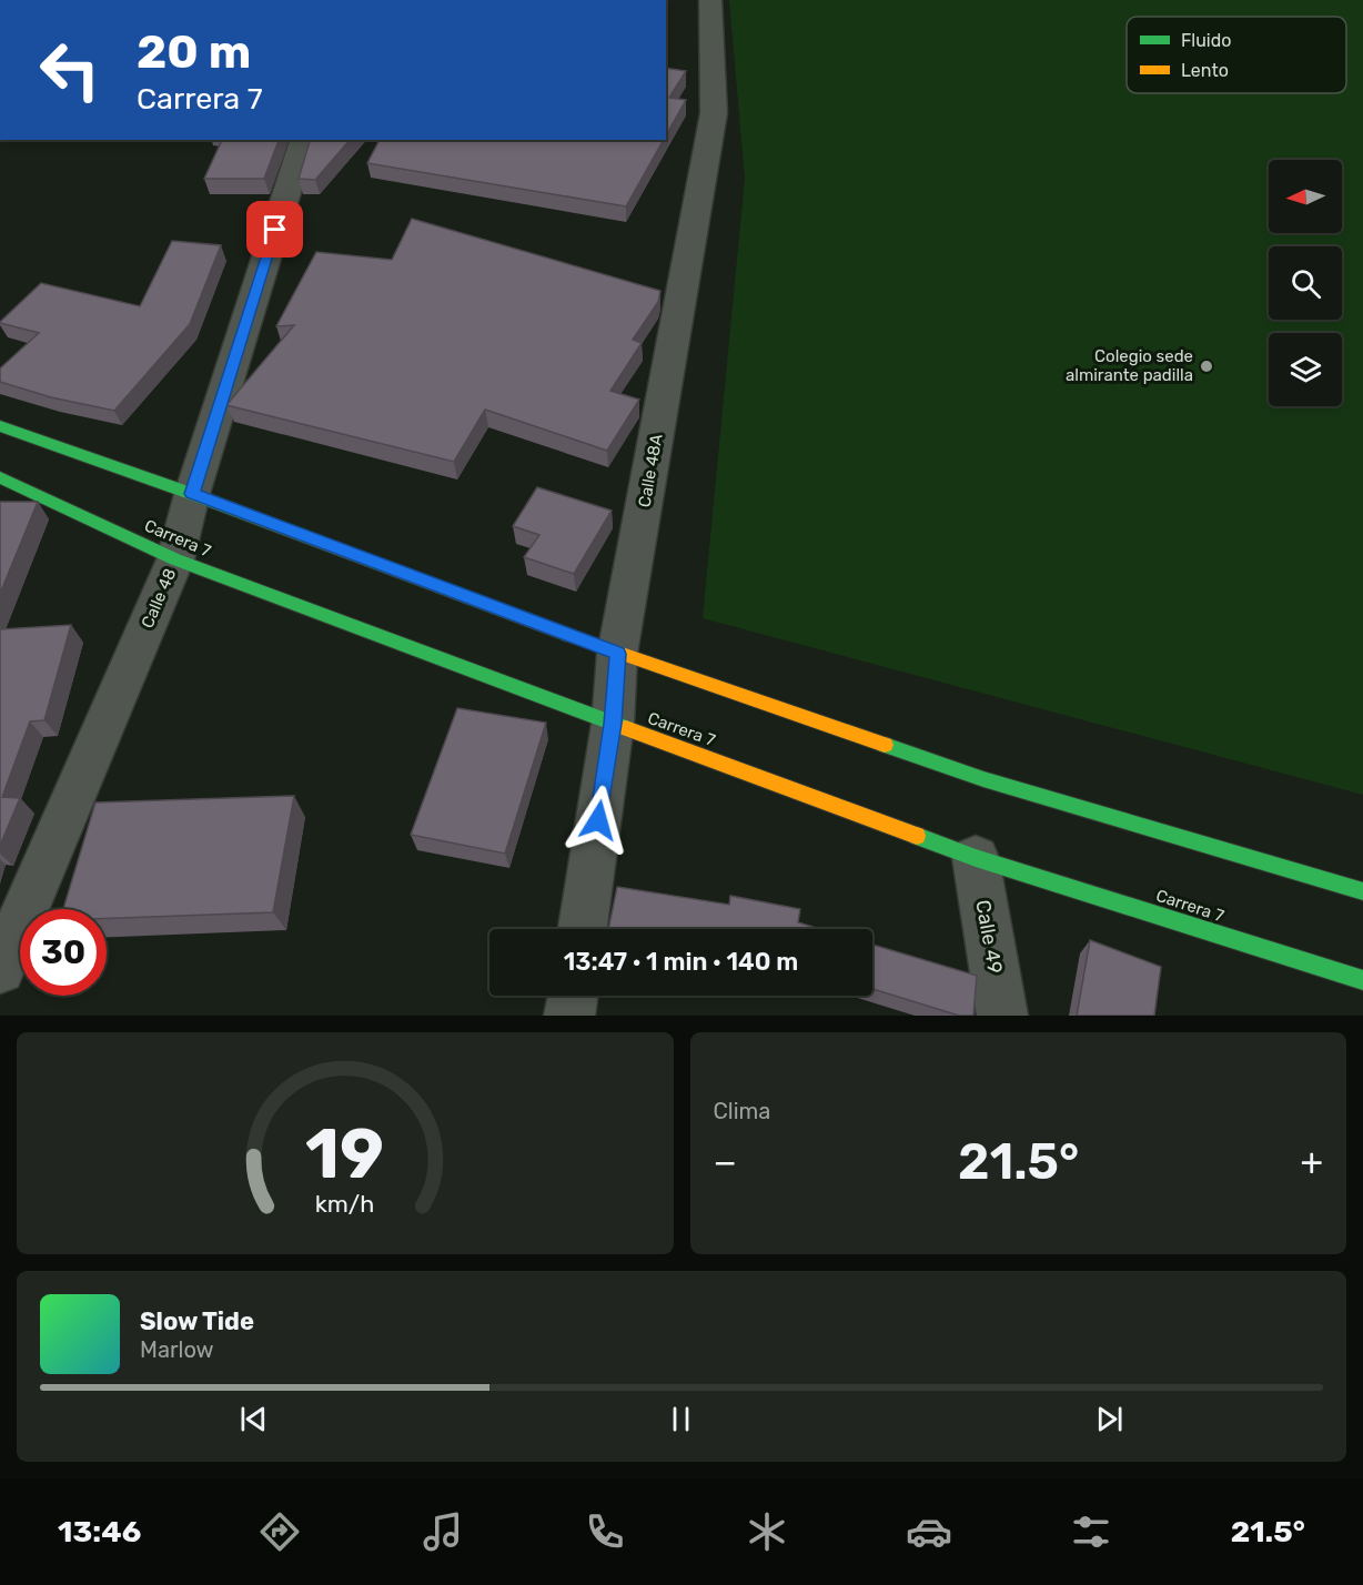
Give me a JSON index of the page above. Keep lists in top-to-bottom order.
{
  "streets": {
    "street": [
      "Calle 48A",
      "Carrera 7",
      "Calle 48",
      "Calle 49"
    ]
  },
  "crossings": [
    ["Calle 48A", "Carrera 7"],
    ["Carrera 7", "Calle 48"],
    ["Carrera 7", "Calle 49"]
  ],
  "places": ["Colegio sede almirante padilla"],
  "legend": ["Fluido", "Lento"],
  "north": "left",
  "page": {
    "turn": ["20 m", "Carrera 7"],
    "limit": "30",
    "trip": "13:47 · 1 min · 140 m",
    "tile": "Clima",
    "heat": ["−", "21.5°", "+"],
    "song": ["Slow Tide", "Marlow"],
    "tabs": ["13:46", "21.5°"],
    "gauge": ["19", "km/h"]
  }
}
